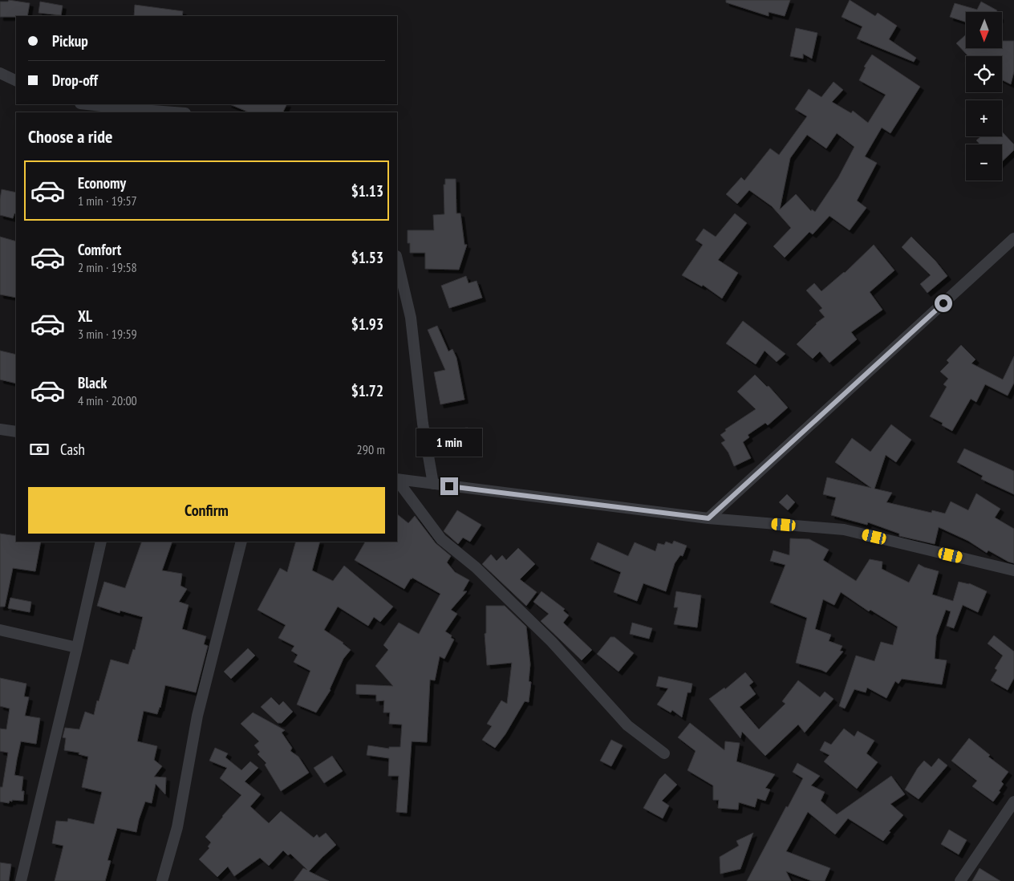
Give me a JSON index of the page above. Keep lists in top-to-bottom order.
{
  "north": "bottom",
  "page": {
    "map_buttons": ["+", "−"],
    "banner": ["Pickup", "Drop-off"],
    "heading": "Choose a ride",
    "list": [
      {
        "name": "Economy",
        "note": "1 min · 19:57",
        "value": "$1.13"
      },
      {
        "name": "Comfort",
        "note": "2 min · 19:58",
        "value": "$1.53"
      },
      {
        "name": "XL",
        "note": "3 min · 19:59",
        "value": "$1.93"
      },
      {
        "name": "Black",
        "note": "4 min · 20:00",
        "value": "$1.72"
      }
    ],
    "pay": ["Cash", "290 m"],
    "bubble": "1 min",
    "buttons": "Confirm"
  }
}
